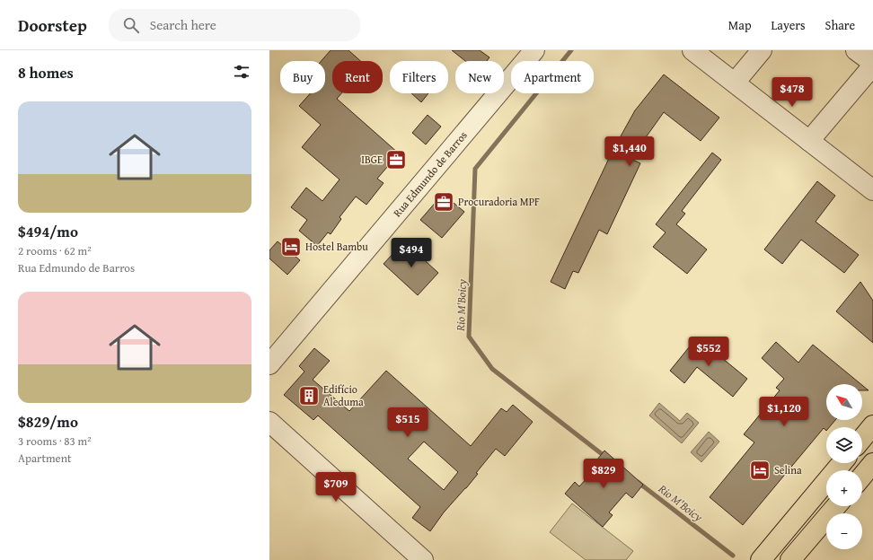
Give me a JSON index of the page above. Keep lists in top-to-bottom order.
{
  "streets": {
    "street": ["Rua Edmundo de Barros"]
  },
  "water": ["Rio M'Boicy"],
  "places": {
    "office": ["IBGE", "Procuradoria MPF"],
    "hotel": ["Hostel Bambu", "Selina"],
    "building": ["Edifício Aleduma"]
  },
  "north": "top left",
  "page": {
    "header": "Doorstep",
    "search": "Search here",
    "nav": ["Map", "Layers", "Share"],
    "heading": "8 homes",
    "chip": [
      "Buy",
      "Rent",
      "Filters",
      "New",
      "Apartment"
    ],
    "price": [
      "$478",
      "$1,440",
      "$494",
      "$552",
      "$1,120",
      "$515",
      "$829",
      "$709"
    ],
    "list": [
      {
        "name": "$494/mo",
        "note": "2 rooms · 62 m² · Rua Edmundo de Barros"
      },
      {
        "name": "$829/mo",
        "note": "3 rooms · 83 m² · Apartment"
      }
    ],
    "map_buttons": ["+", "−"]
  }
}
